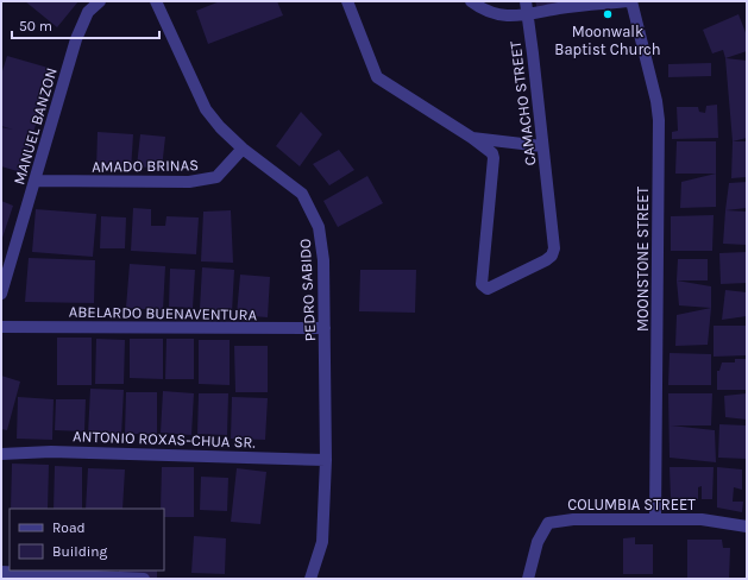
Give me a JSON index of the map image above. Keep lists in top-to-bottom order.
{
  "streets": {
    "street": [
      "CAMACHO STREET",
      "MANUEL BANZON",
      "AMADO BRINAS",
      "MOONSTONE STREET",
      "PEDRO SABIDO",
      "ABELARDO BUENAVENTURA",
      "ANTONIO ROXAS-CHUA SR.",
      "COLUMBIA STREET"
    ]
  },
  "crossings": [
    ["MANUEL BANZON", "AMADO BRINAS"],
    ["AMADO BRINAS", "PEDRO SABIDO"],
    ["MOONSTONE STREET", "COLUMBIA STREET"],
    ["PEDRO SABIDO", "ABELARDO BUENAVENTURA"],
    ["PEDRO SABIDO", "ANTONIO ROXAS-CHUA SR."]
  ],
  "places": ["Moonwalk Baptist Church"],
  "legend": ["Road", "Building"],
  "scale_bar": "50 m"
}
